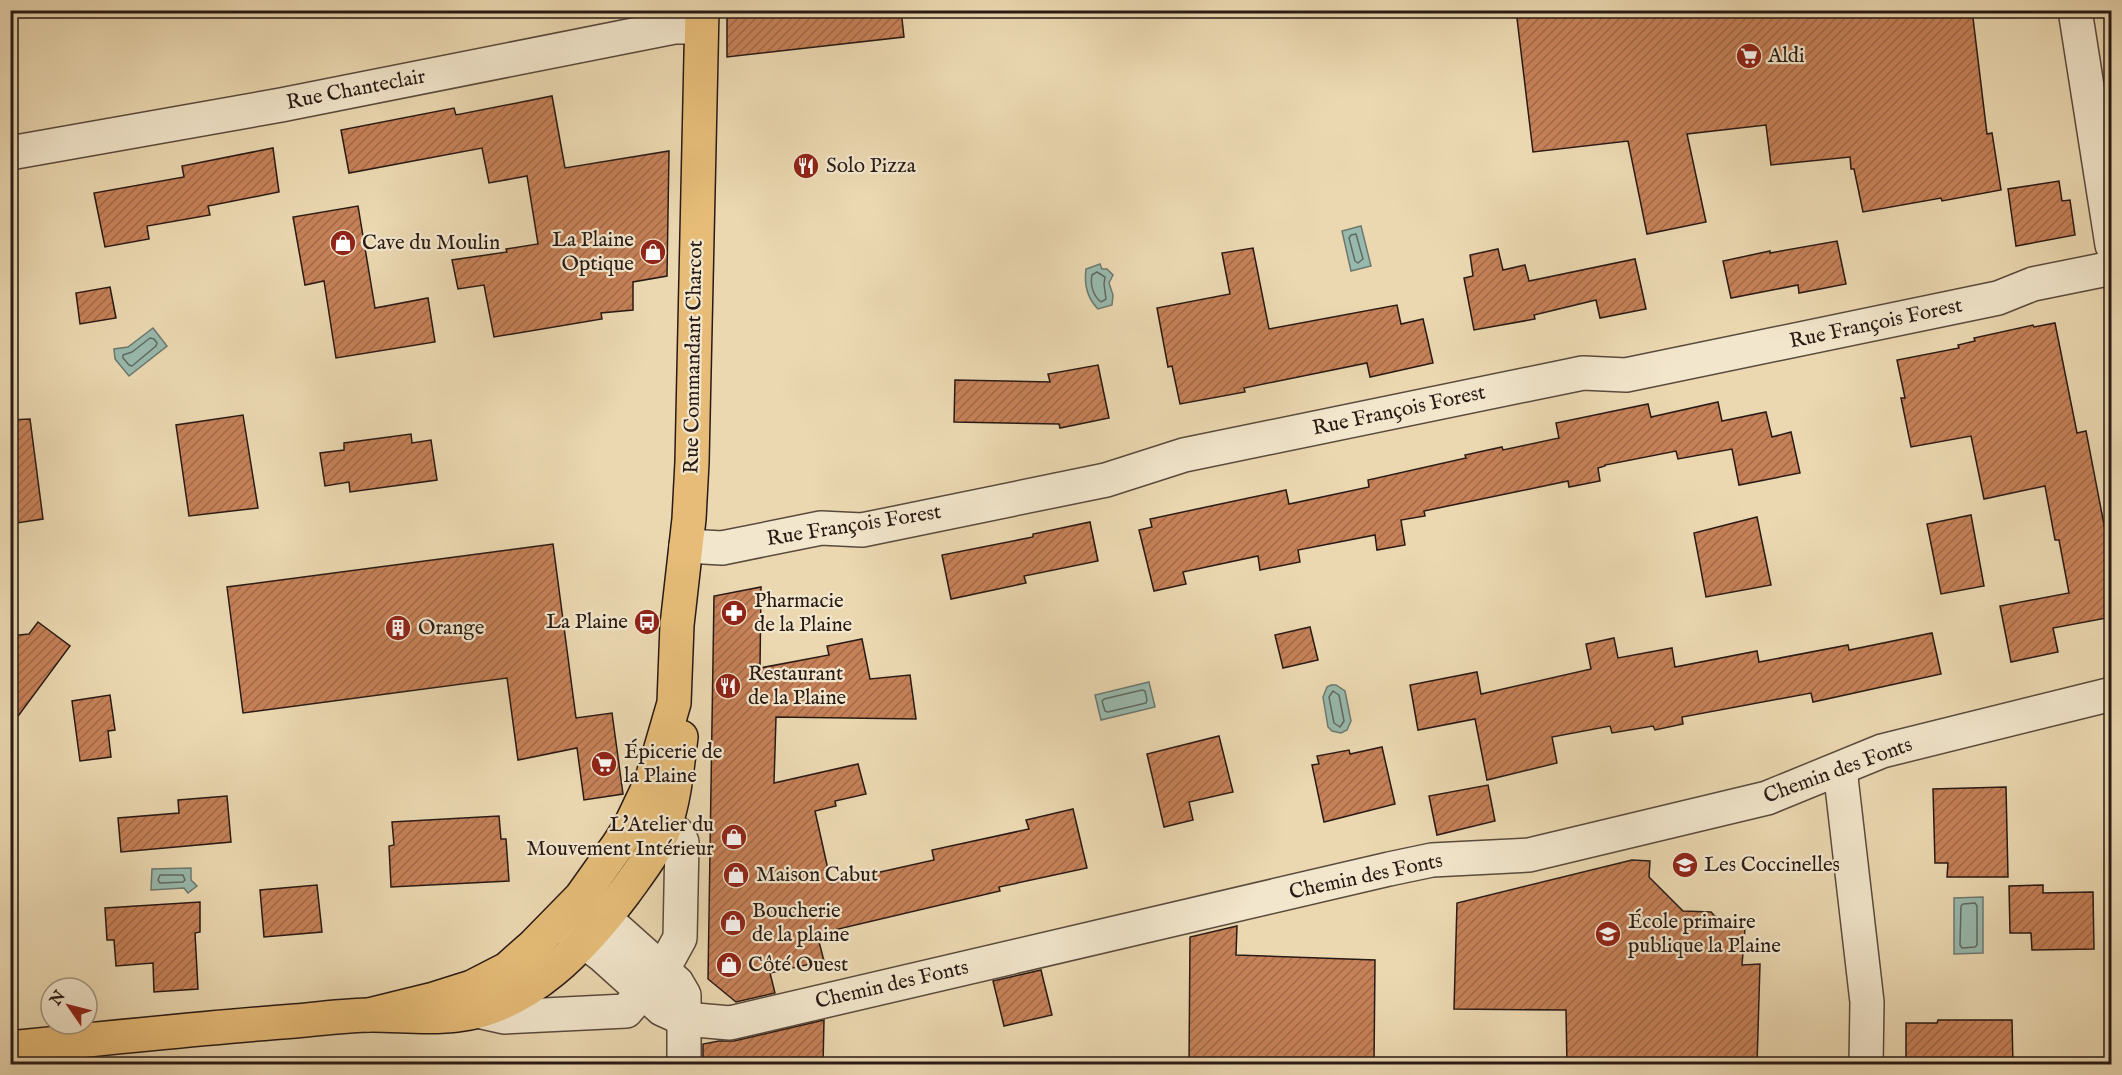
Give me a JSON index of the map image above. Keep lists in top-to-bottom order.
{
  "streets": {
    "main road": ["Rue Commandant Charcot"],
    "street": ["Rue Chanteclair", "Rue François Forest", "Chemin des Fonts"]
  },
  "crossings": [
    ["Rue Chanteclair", "Rue Commandant Charcot"],
    ["Rue François Forest", "Rue Commandant Charcot"]
  ],
  "places": {
    "supermarket": ["Aldi", "Épicerie de la Plaine"],
    "restaurant": ["Solo Pizza", "Restaurant de la Plaine"],
    "shop": [
      "Cave du Moulin",
      "La Plaine Optique",
      "L'Atelier du Mouvement Intérieur",
      "Maison Cabut",
      "Boucherie de la plaine",
      "Côté Ouest"
    ],
    "pharmacy": ["Pharmacie de la Plaine"],
    "bus stop": ["La Plaine"],
    "building": ["Orange"],
    "school or university": ["Les Coccinelles", "École primaire publique la Plaine"]
  },
  "north": "top left"
}
